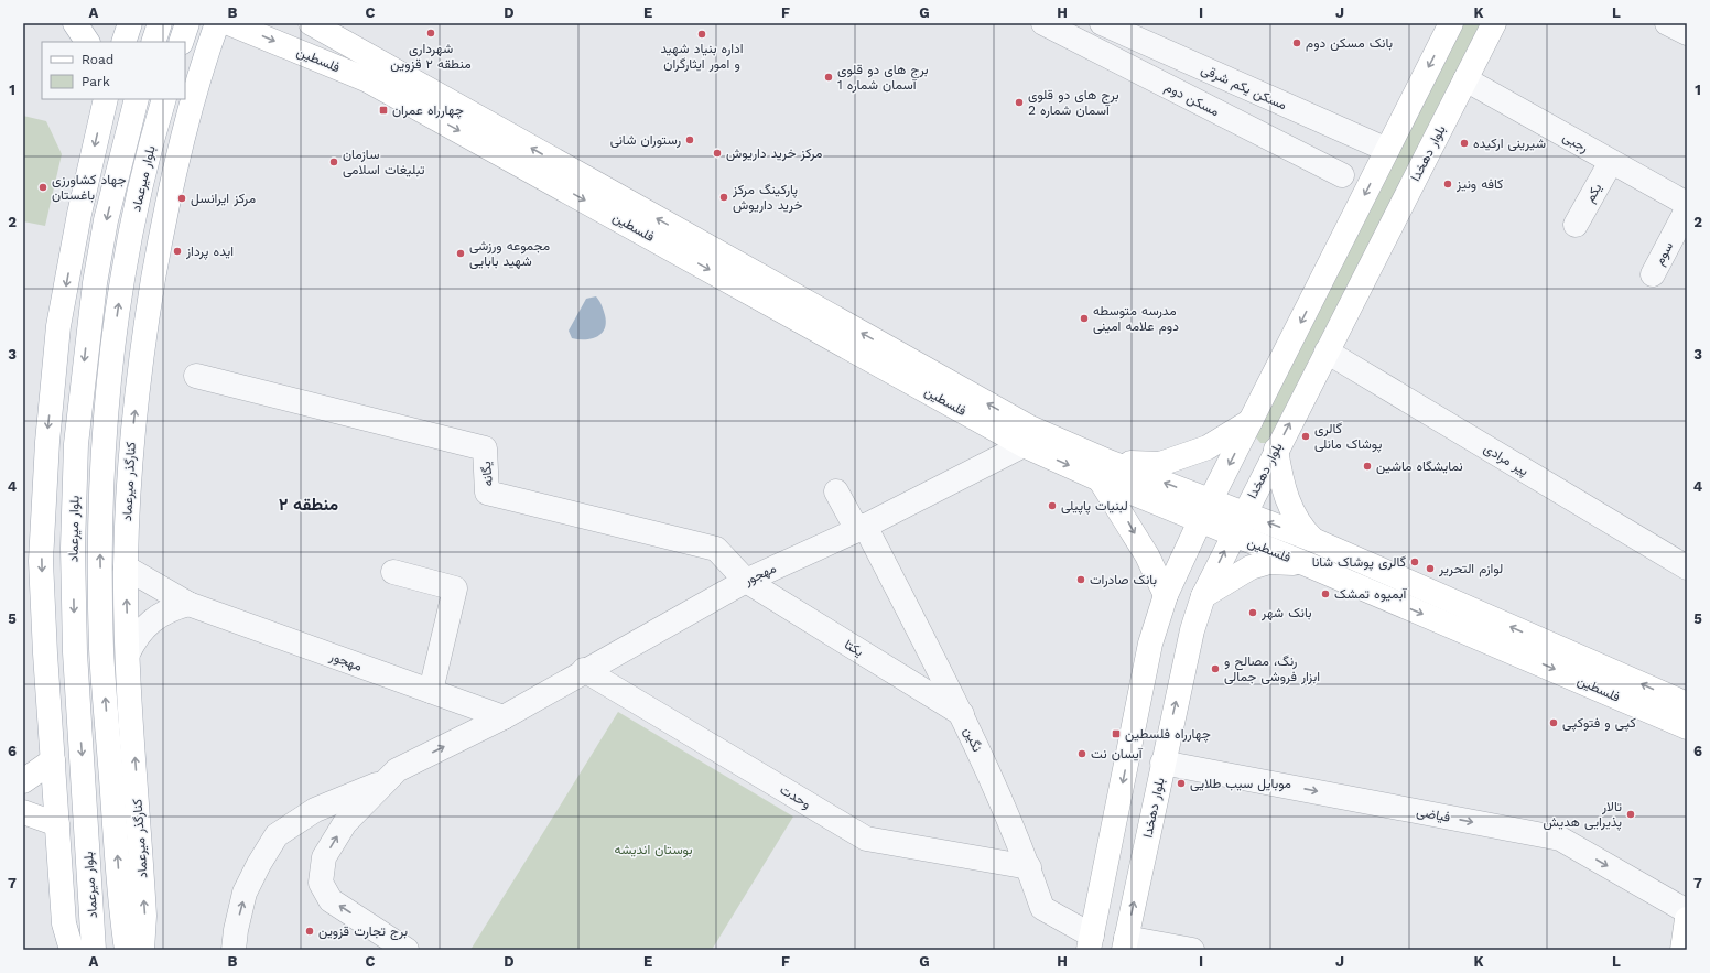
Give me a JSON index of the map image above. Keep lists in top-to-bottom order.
{
  "streets": {
    "main road": [
      "فلسطین",
      "بلوار دهخدا",
      "بلوار میرعماد",
      "کنارگذر میرعماد"
    ],
    "street": [
      "مسکن یکم شرقی",
      "مسکن دوم",
      "رجبی",
      "یکم",
      "سوم",
      "پیر مرادی",
      "یگانه",
      "مهجور",
      "یکتا",
      "نگین",
      "وحدت",
      "فیاضی"
    ]
  },
  "crossings": [
    ["فلسطین", "بلوار دهخدا"],
    ["فلسطین", "مهجور"],
    ["رجبی", "بلوار دهخدا"],
    ["رجبی", "یکم"],
    ["بلوار دهخدا", "پیر مرادی"],
    ["بلوار دهخدا", "فیاضی"],
    ["یگانه", "مهجور"],
    ["یگانه", "یکتا"],
    ["کنارگذر میرعماد", "مهجور"],
    ["مهجور", "یکتا"],
    ["مهجور", "نگین"],
    ["مهجور", "وحدت"],
    ["یکتا", "نگین"],
    ["نگین", "وحدت"]
  ],
  "one_way": ["فیاضی"],
  "districts": ["منطقه ۲"],
  "parks": ["بوستان اندیشه"],
  "places": {
    "other": [
      "شهرداری منطقه ۲ قزوین",
      "اداره بنیاد شهید و امور ایثارگران",
      "بانک مسکن دوم",
      "برج های دو قلوی آسمان شماره 1",
      "برج های دو قلوی آسمان شماره 2",
      "رستوران شانی",
      "شیرینی ارکیده",
      "مرکز خرید داریوش",
      "سازمان تبلیغات اسلامی",
      "کافه ونیز",
      "جهاد کشاورزی باغستان",
      "پارکینگ مرکز خرید داریوش",
      "مرکز ایرانسل",
      "ایده پرداز",
      "مجموعه ورزشی شهید بابایی",
      "مدرسه متوسطه دوم علامه امینی",
      "گالری پوشاک مانلی",
      "نمایشگاه ماشین",
      "لبنیات پاپیلی",
      "گالری پوشاک شانا",
      "لوازم التحریر",
      "بانک صادرات",
      "آبمیوه تمشک",
      "بانک شهر",
      "رنگ، مصالح و ابزار فروشی جمالی",
      "کپی و فتوکپی",
      "آیسان نت",
      "موبایل سیب طلایی",
      "تالار پذیرایی هدیش",
      "برج تجارت قزوین"
    ],
    "transit": ["چهارراه عمران", "چهارراه فلسطین"]
  },
  "legend": ["Road", "Park"],
  "grid": {
    "columns": [
      "A",
      "B",
      "C",
      "D",
      "E",
      "F",
      "G",
      "H",
      "I",
      "J",
      "K",
      "L"
    ],
    "rows": [
      "1",
      "2",
      "3",
      "4",
      "5",
      "6",
      "7"
    ]
  }
}
